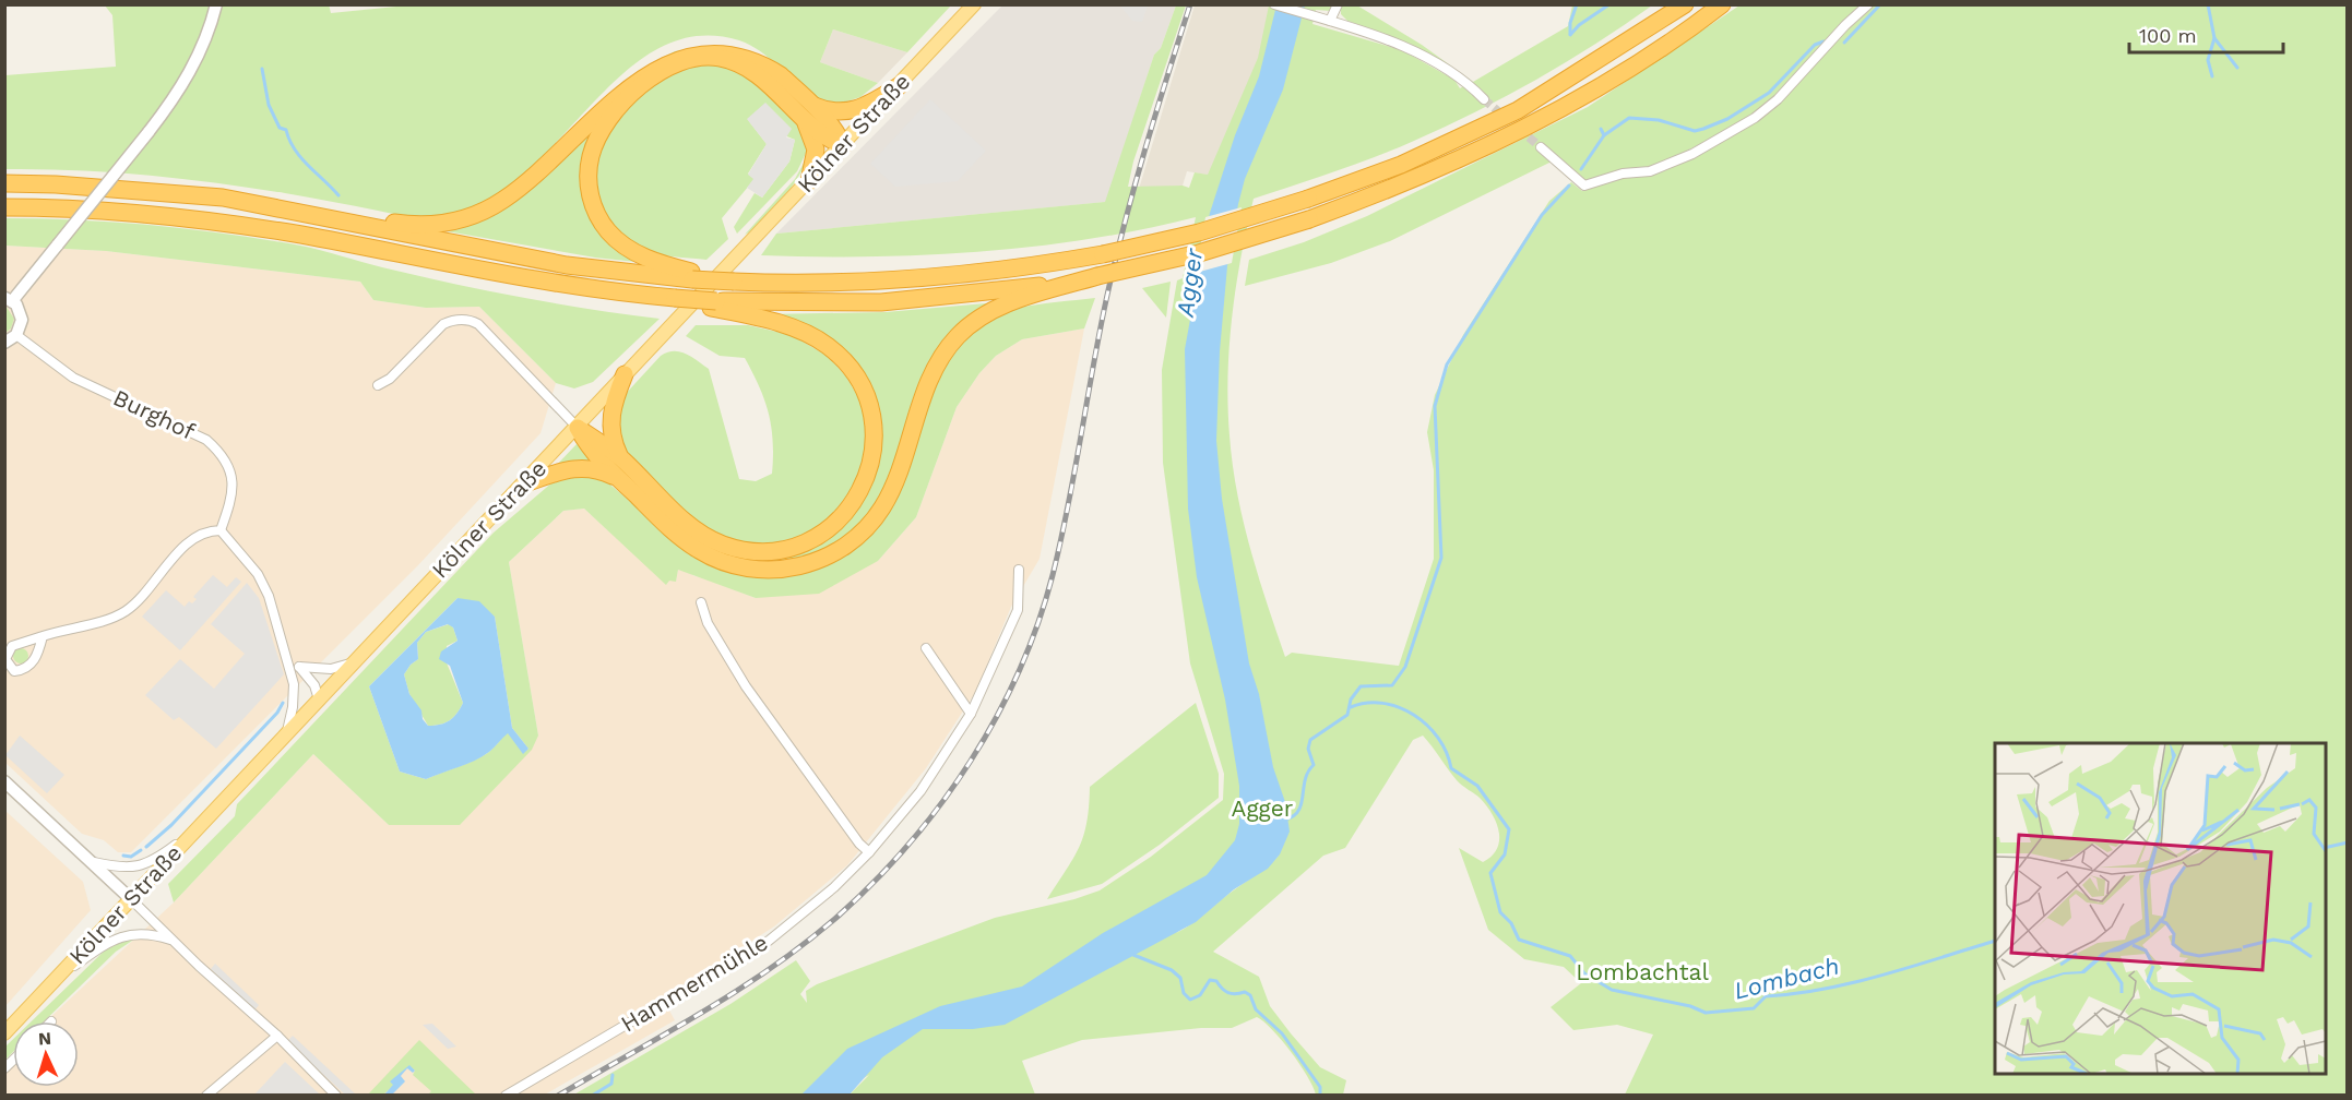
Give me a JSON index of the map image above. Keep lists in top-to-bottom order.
{
  "streets": {
    "main road": ["Kölner Straße"],
    "street": ["Burghof", "Hammermühle"]
  },
  "water": ["Agger", "Lombach"],
  "parks": ["Agger", "Lombachtal"],
  "scale_bar": "100 m",
  "north": "top"
}
